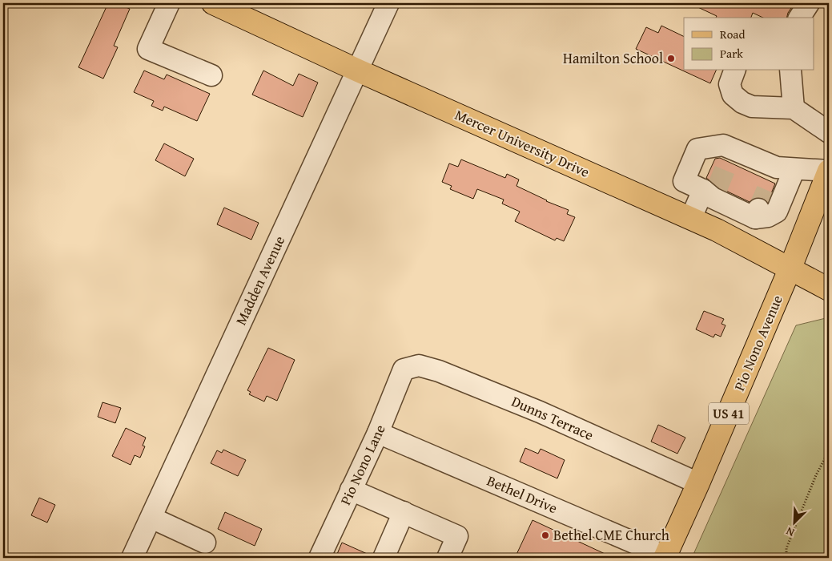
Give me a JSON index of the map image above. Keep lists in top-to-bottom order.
{
  "streets": {
    "main road": ["Mercer University Drive", "Pio Nono Avenue", "US 41"],
    "street": [
      "Madden Avenue",
      "Dunns Terrace",
      "Pio Nono Lane",
      "Bethel Drive"
    ]
  },
  "crossings": [
    ["Mercer University Drive", "Madden Avenue"],
    ["Mercer University Drive", "Pio Nono Avenue"],
    ["Pio Nono Avenue", "Dunns Terrace"],
    ["Pio Nono Avenue", "Bethel Drive"],
    ["Dunns Terrace", "Pio Nono Lane"],
    ["Pio Nono Lane", "Bethel Drive"]
  ],
  "places": ["Hamilton School", "Bethel CME Church"],
  "legend": ["Road", "Park"],
  "north": "bottom left"
}
